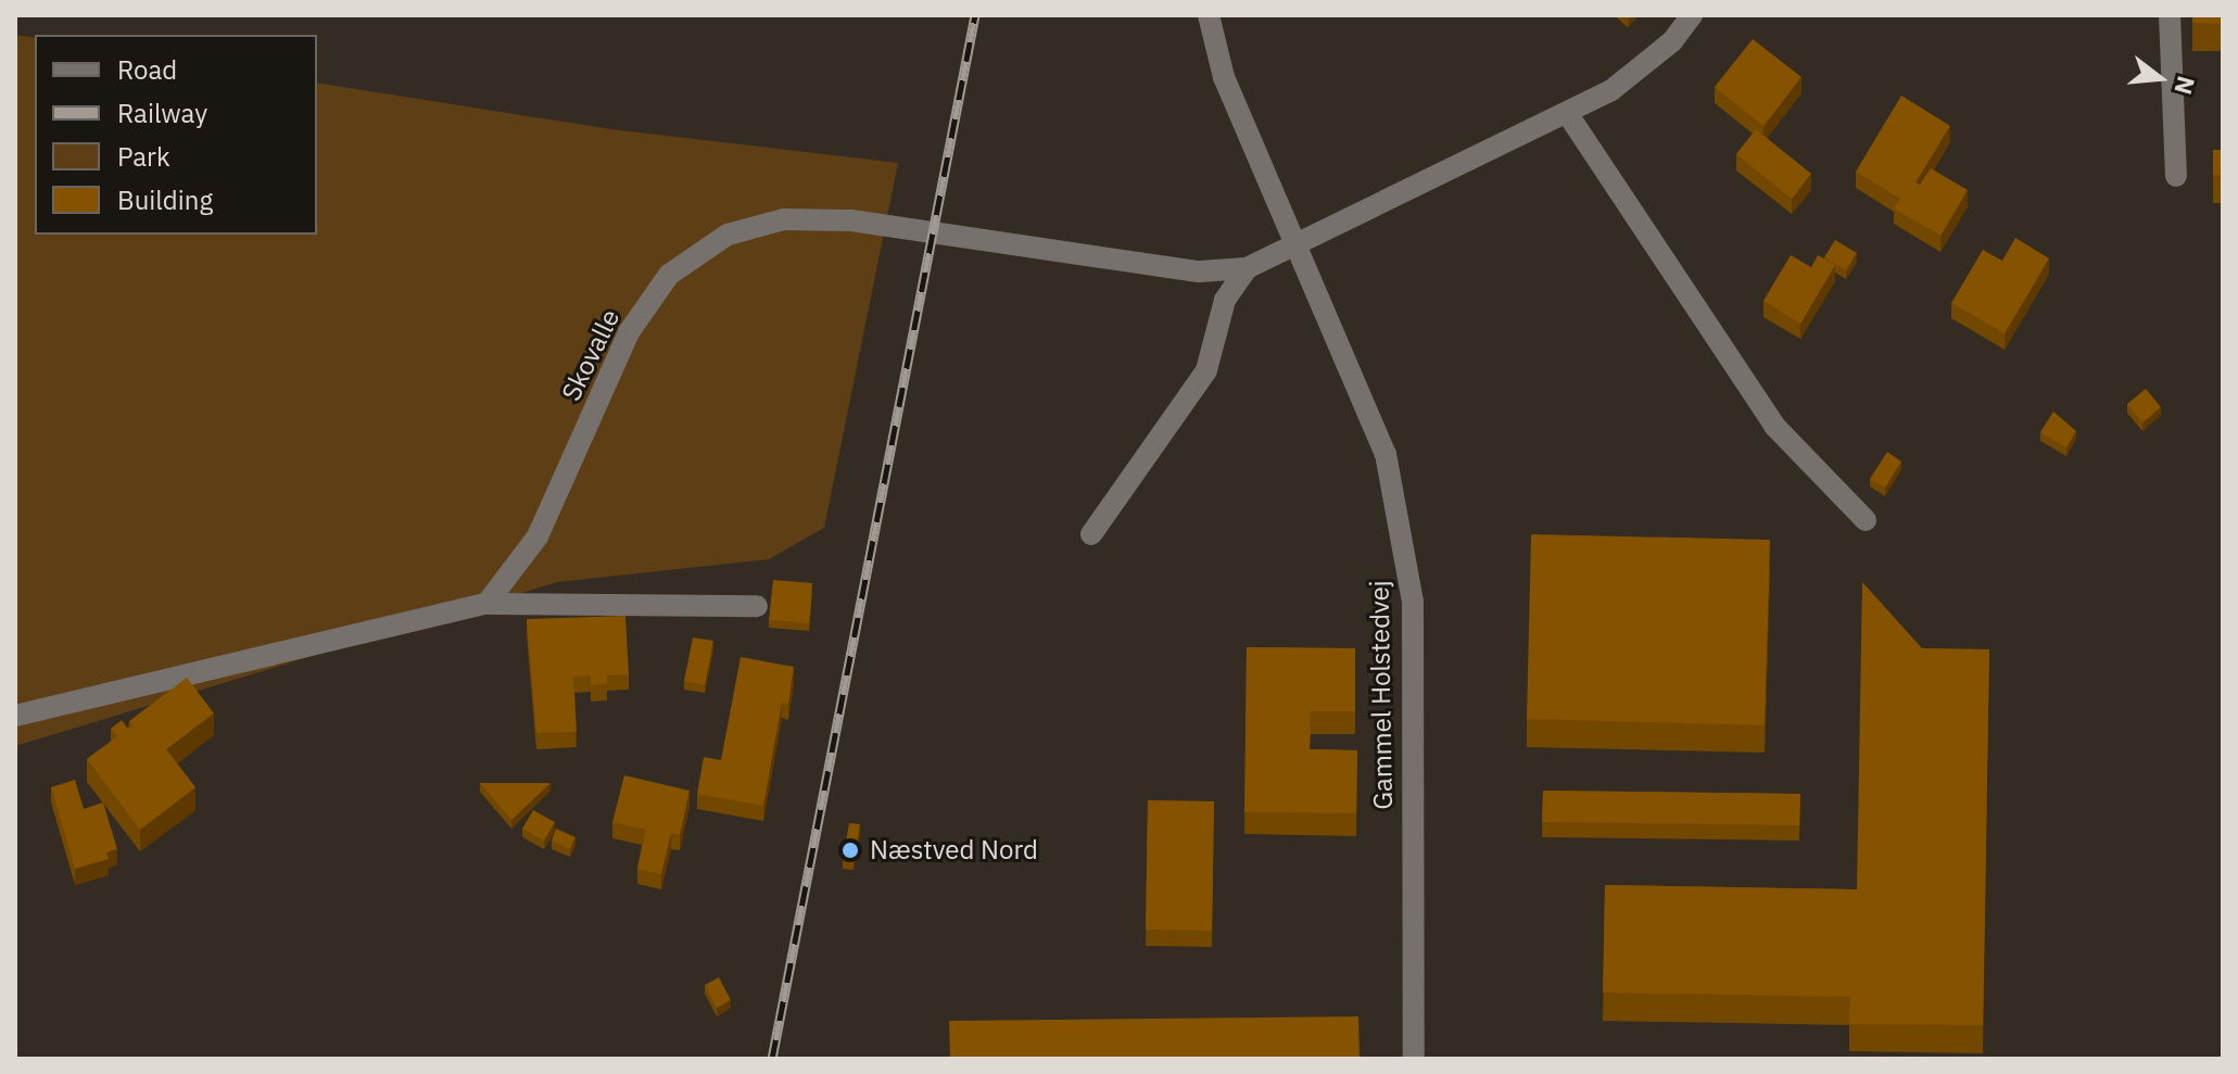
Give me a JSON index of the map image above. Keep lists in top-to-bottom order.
{
  "streets": {
    "street": ["Skovalle", "Gammel Holstedvej"]
  },
  "crossings": [
    ["Skovalle", "Gammel Holstedvej"]
  ],
  "places": ["Næstved Nord"],
  "legend": [
    "Road",
    "Railway",
    "Park",
    "Building"
  ],
  "north": "right"
}
